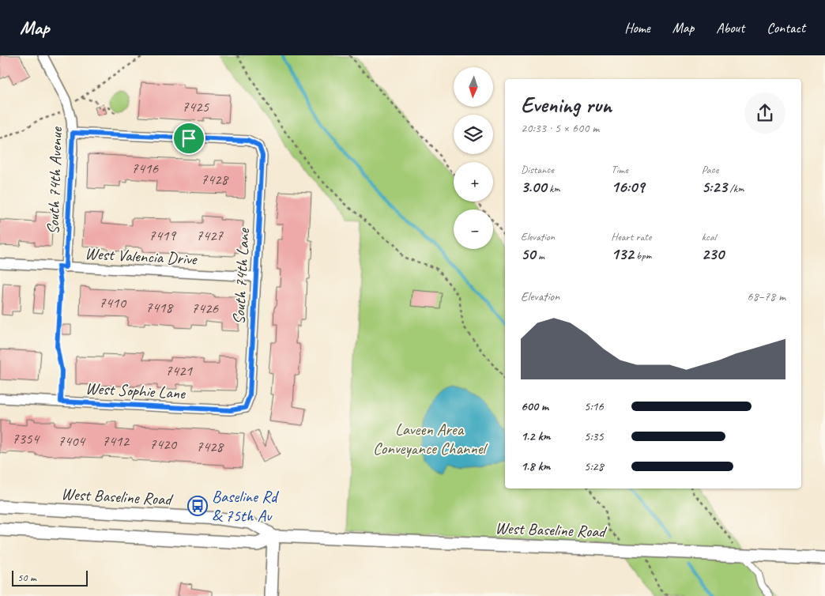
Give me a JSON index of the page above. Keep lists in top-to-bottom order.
{
  "streets": {
    "main road": ["West Baseline Road"],
    "street": [
      "South 74th Avenue",
      "West Valencia Drive",
      "South 74th Lane",
      "West Sophie Lane"
    ]
  },
  "crossings": [
    ["South 74th Avenue", "West Valencia Drive"],
    ["South 74th Avenue", "South 74th Lane"],
    ["West Valencia Drive", "South 74th Lane"],
    ["South 74th Lane", "West Sophie Lane"]
  ],
  "parks": ["Laveen Area Conveyance Channel"],
  "places": {
    "bus stop": ["Baseline Rd & 75th Av"]
  },
  "house_numbers": [
    "7425",
    "7416",
    "7428",
    "7419",
    "7427",
    "7410",
    "7418",
    "7426",
    "7421",
    "7354",
    "7404",
    "7412",
    "7420",
    "7428"
  ],
  "scale_bar": "50 m",
  "north": "bottom",
  "page": {
    "header": "Map",
    "nav": [
      "Home",
      "Map",
      "About",
      "Contact"
    ],
    "map_buttons": ["+", "−"],
    "heading": ["Evening run", "20:33 · 5 × 600 m"],
    "stats": [
      ["Distance", "3.00 km"],
      ["Time", "16:09"],
      ["Pace", "5:23 /km"],
      ["Elevation", "50 m"],
      ["Heart rate", "132 bpm"],
      ["kcal", "230"]
    ],
    "chart": ["Elevation", "68–78 m"],
    "list": [
      {
        "name": "600 m",
        "note": "5:16"
      },
      {
        "name": "1.2 km",
        "note": "5:35"
      },
      {
        "name": "1.8 km",
        "note": "5:28"
      }
    ],
    "scale": "50 m"
  }
}
